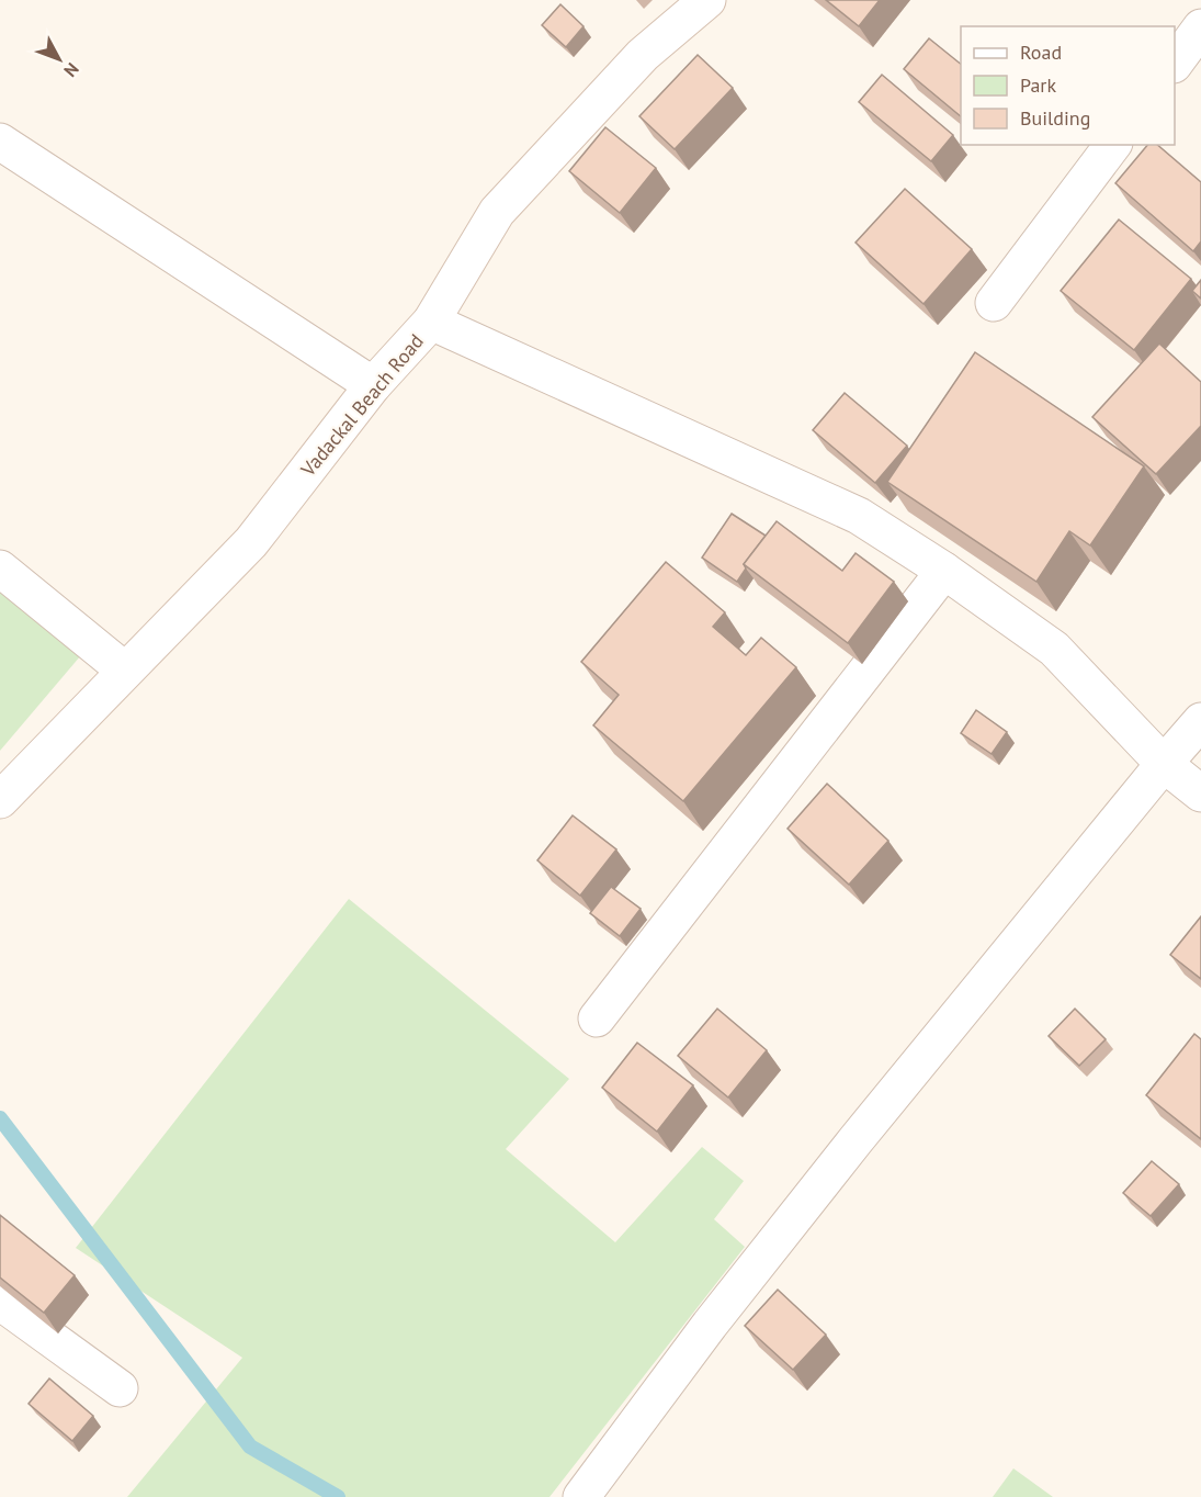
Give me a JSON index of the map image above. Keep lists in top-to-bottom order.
{
  "streets": {
    "street": ["Vadackal Beach Road"]
  },
  "legend": ["Road", "Park", "Building"],
  "north": "bottom right"
}
